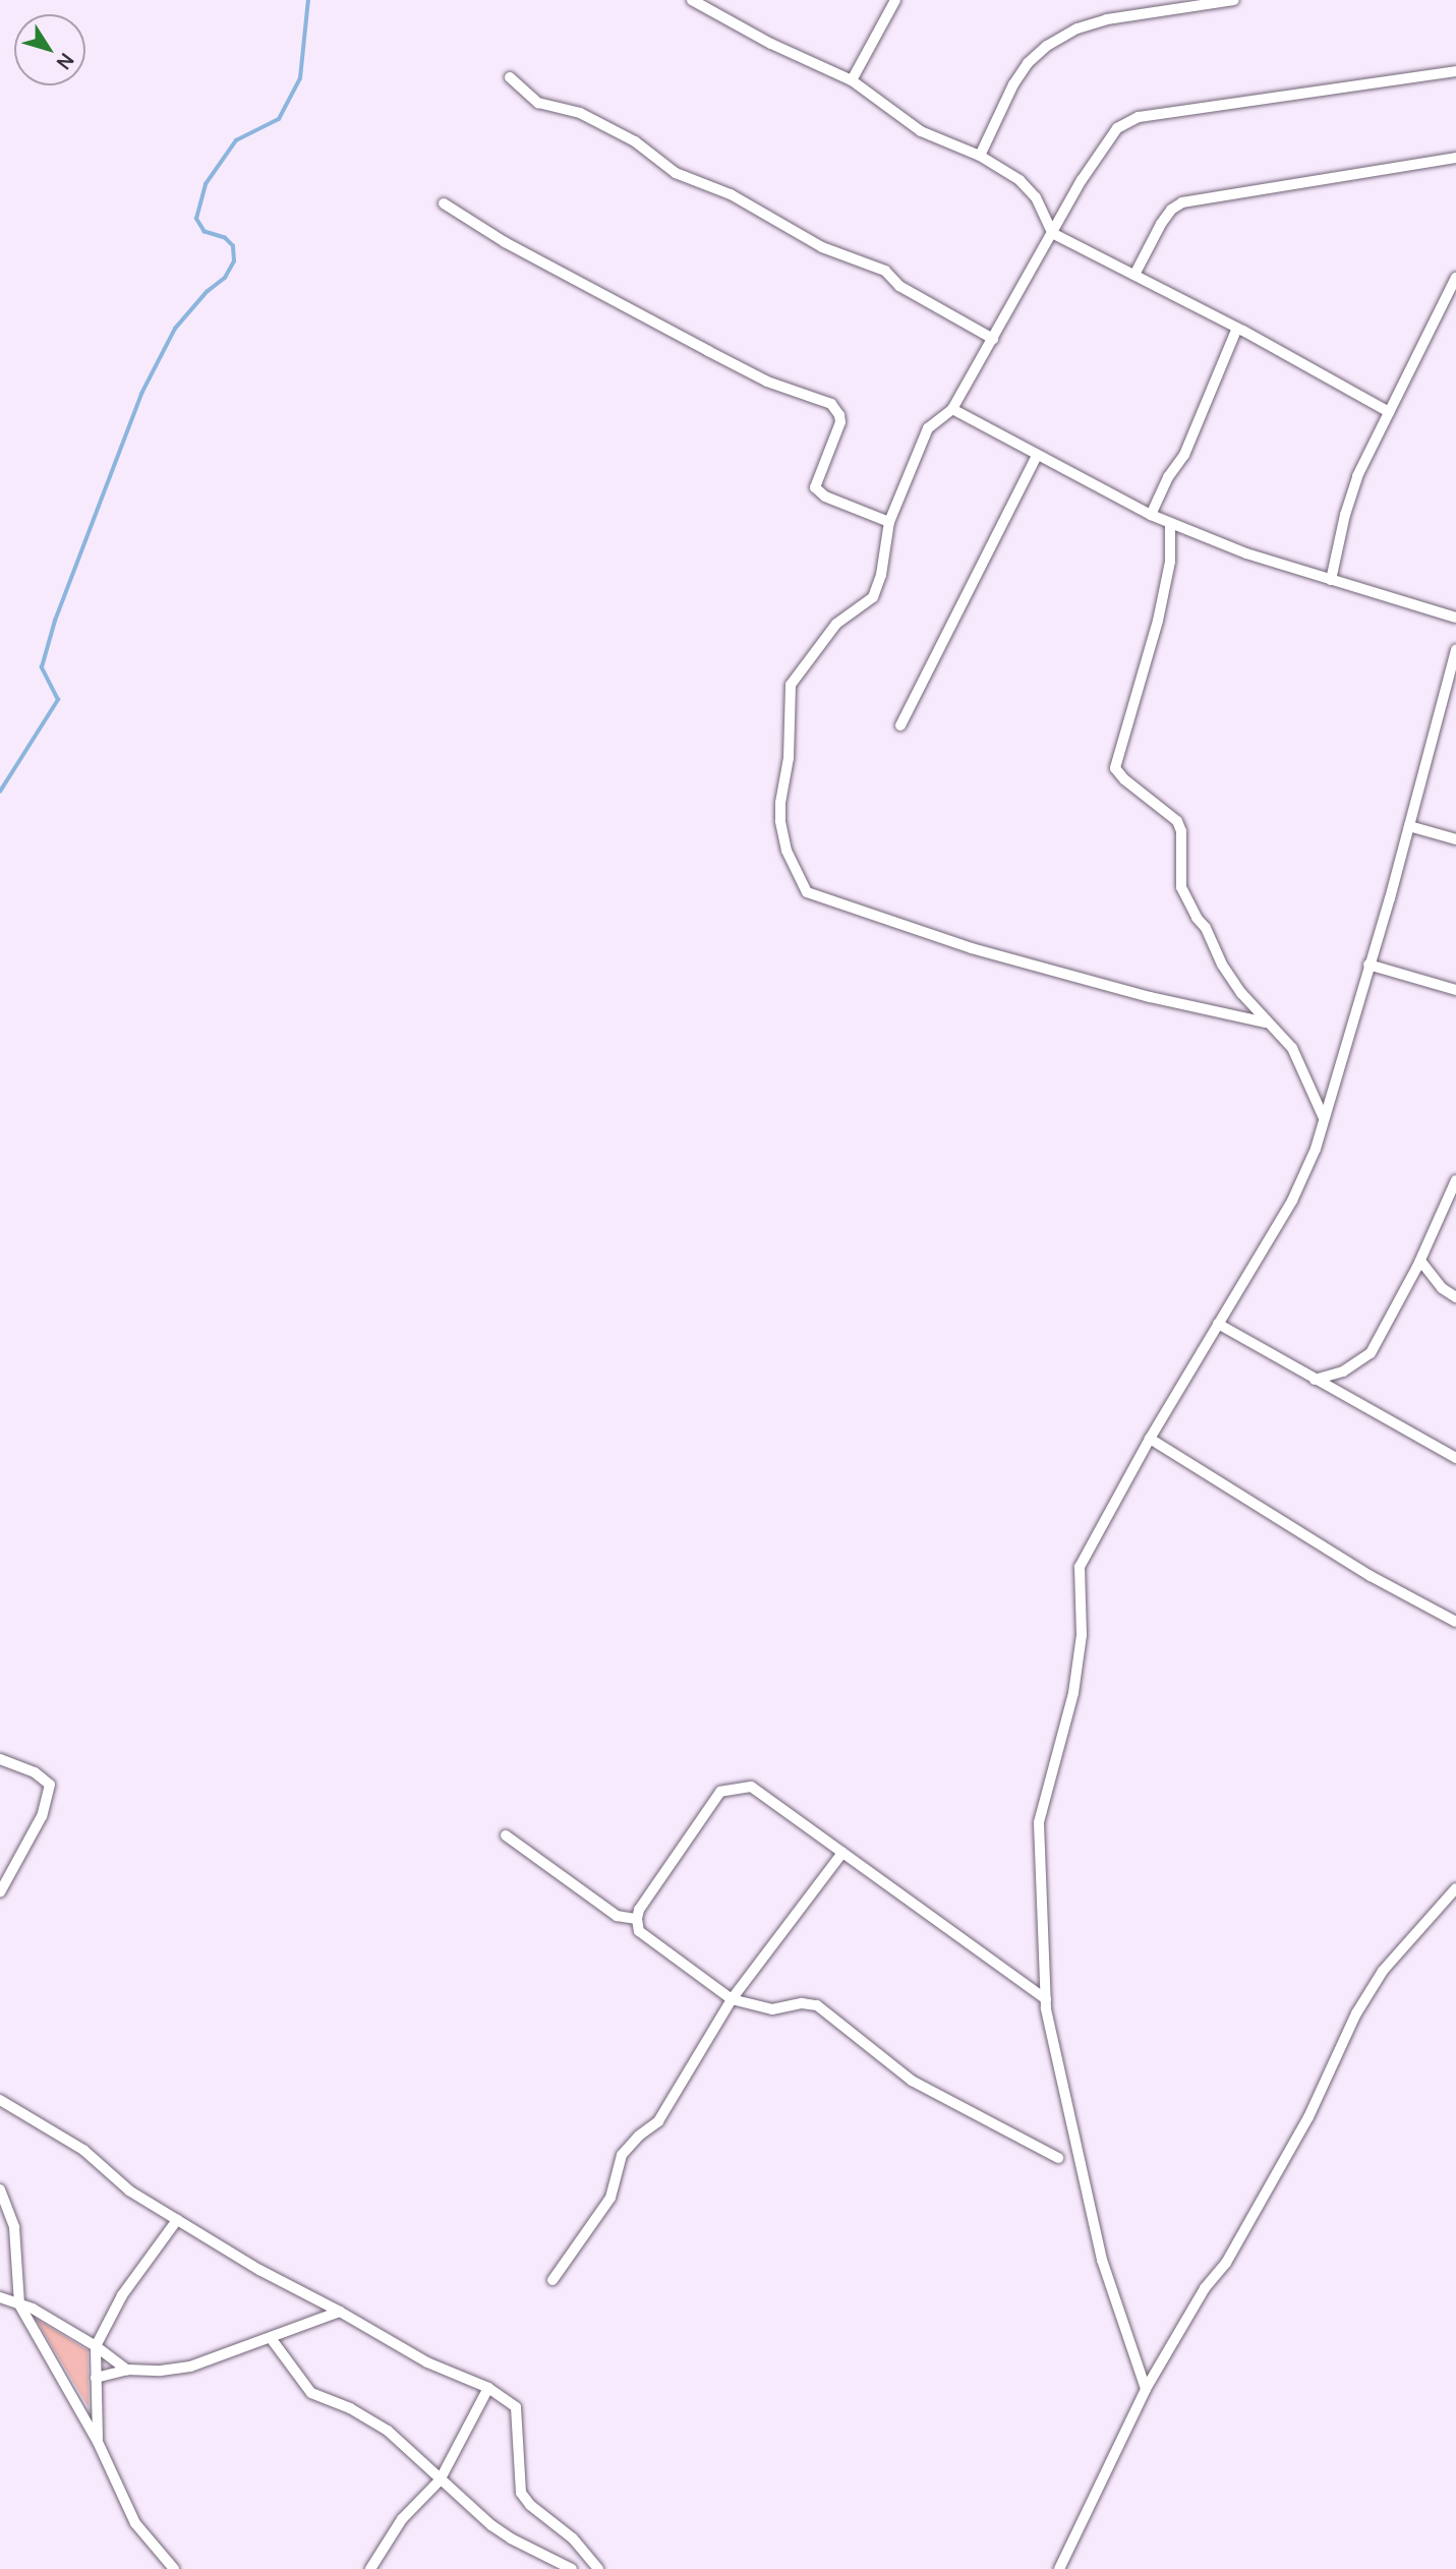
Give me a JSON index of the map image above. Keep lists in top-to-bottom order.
{
  "north": "bottom right"
}
